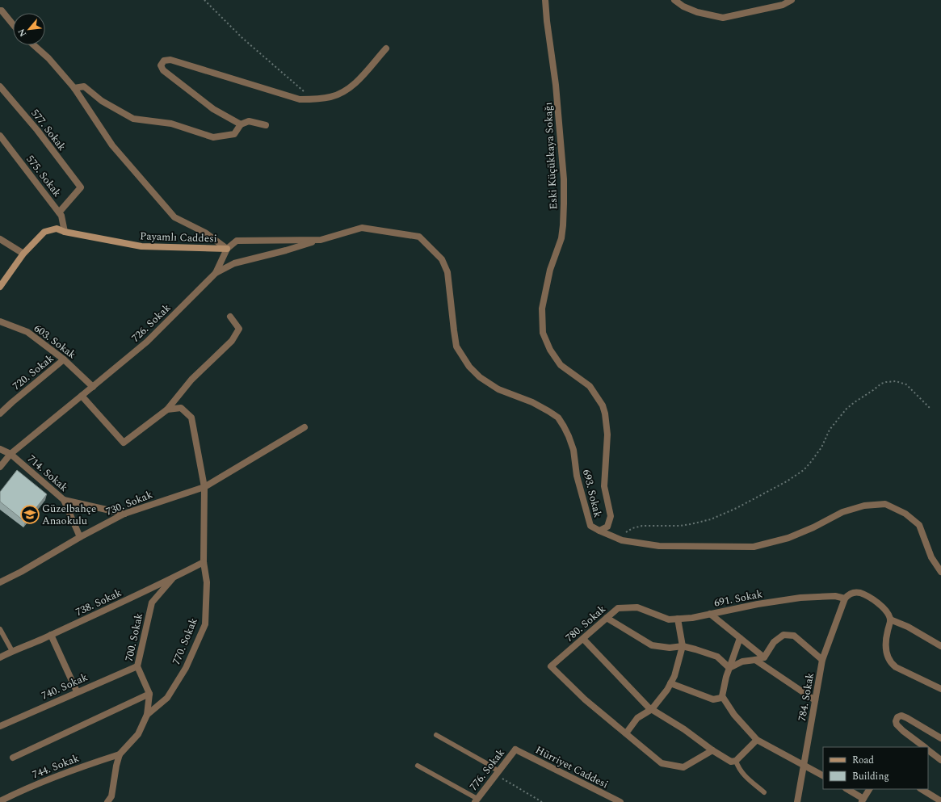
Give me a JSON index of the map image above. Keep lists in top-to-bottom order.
{
  "streets": {
    "main road": ["Payamlı Caddesi"],
    "street": [
      "577. Sokak",
      "Eski Küçükkaya Sokağı",
      "575. Sokak",
      "726. Sokak",
      "603. Sokak",
      "720. Sokak",
      "714. Sokak",
      "693. Sokak",
      "730. Sokak",
      "691. Sokak",
      "738. Sokak",
      "780. Sokak",
      "700. Sokak",
      "770. Sokak",
      "740. Sokak",
      "784. Sokak",
      "744. Sokak",
      "Hürriyet Caddesi",
      "776. Sokak"
    ]
  },
  "crossings": [
    ["577. Sokak", "575. Sokak"],
    ["Eski Küçükkaya Sokağı", "693. Sokak"],
    ["575. Sokak", "Payamlı Caddesi"],
    ["Payamlı Caddesi", "726. Sokak"],
    ["Payamlı Caddesi", "693. Sokak"],
    ["726. Sokak", "603. Sokak"],
    ["726. Sokak", "714. Sokak"],
    ["603. Sokak", "720. Sokak"],
    ["714. Sokak", "730. Sokak"],
    ["691. Sokak", "780. Sokak"],
    ["691. Sokak", "784. Sokak"],
    ["738. Sokak", "700. Sokak"],
    ["738. Sokak", "770. Sokak"],
    ["700. Sokak", "740. Sokak"],
    ["Hürriyet Caddesi", "776. Sokak"]
  ],
  "places": {
    "school or university": ["Güzelbahçe Anaokulu"]
  },
  "legend": ["Road", "Building"],
  "north": "bottom left"
}
